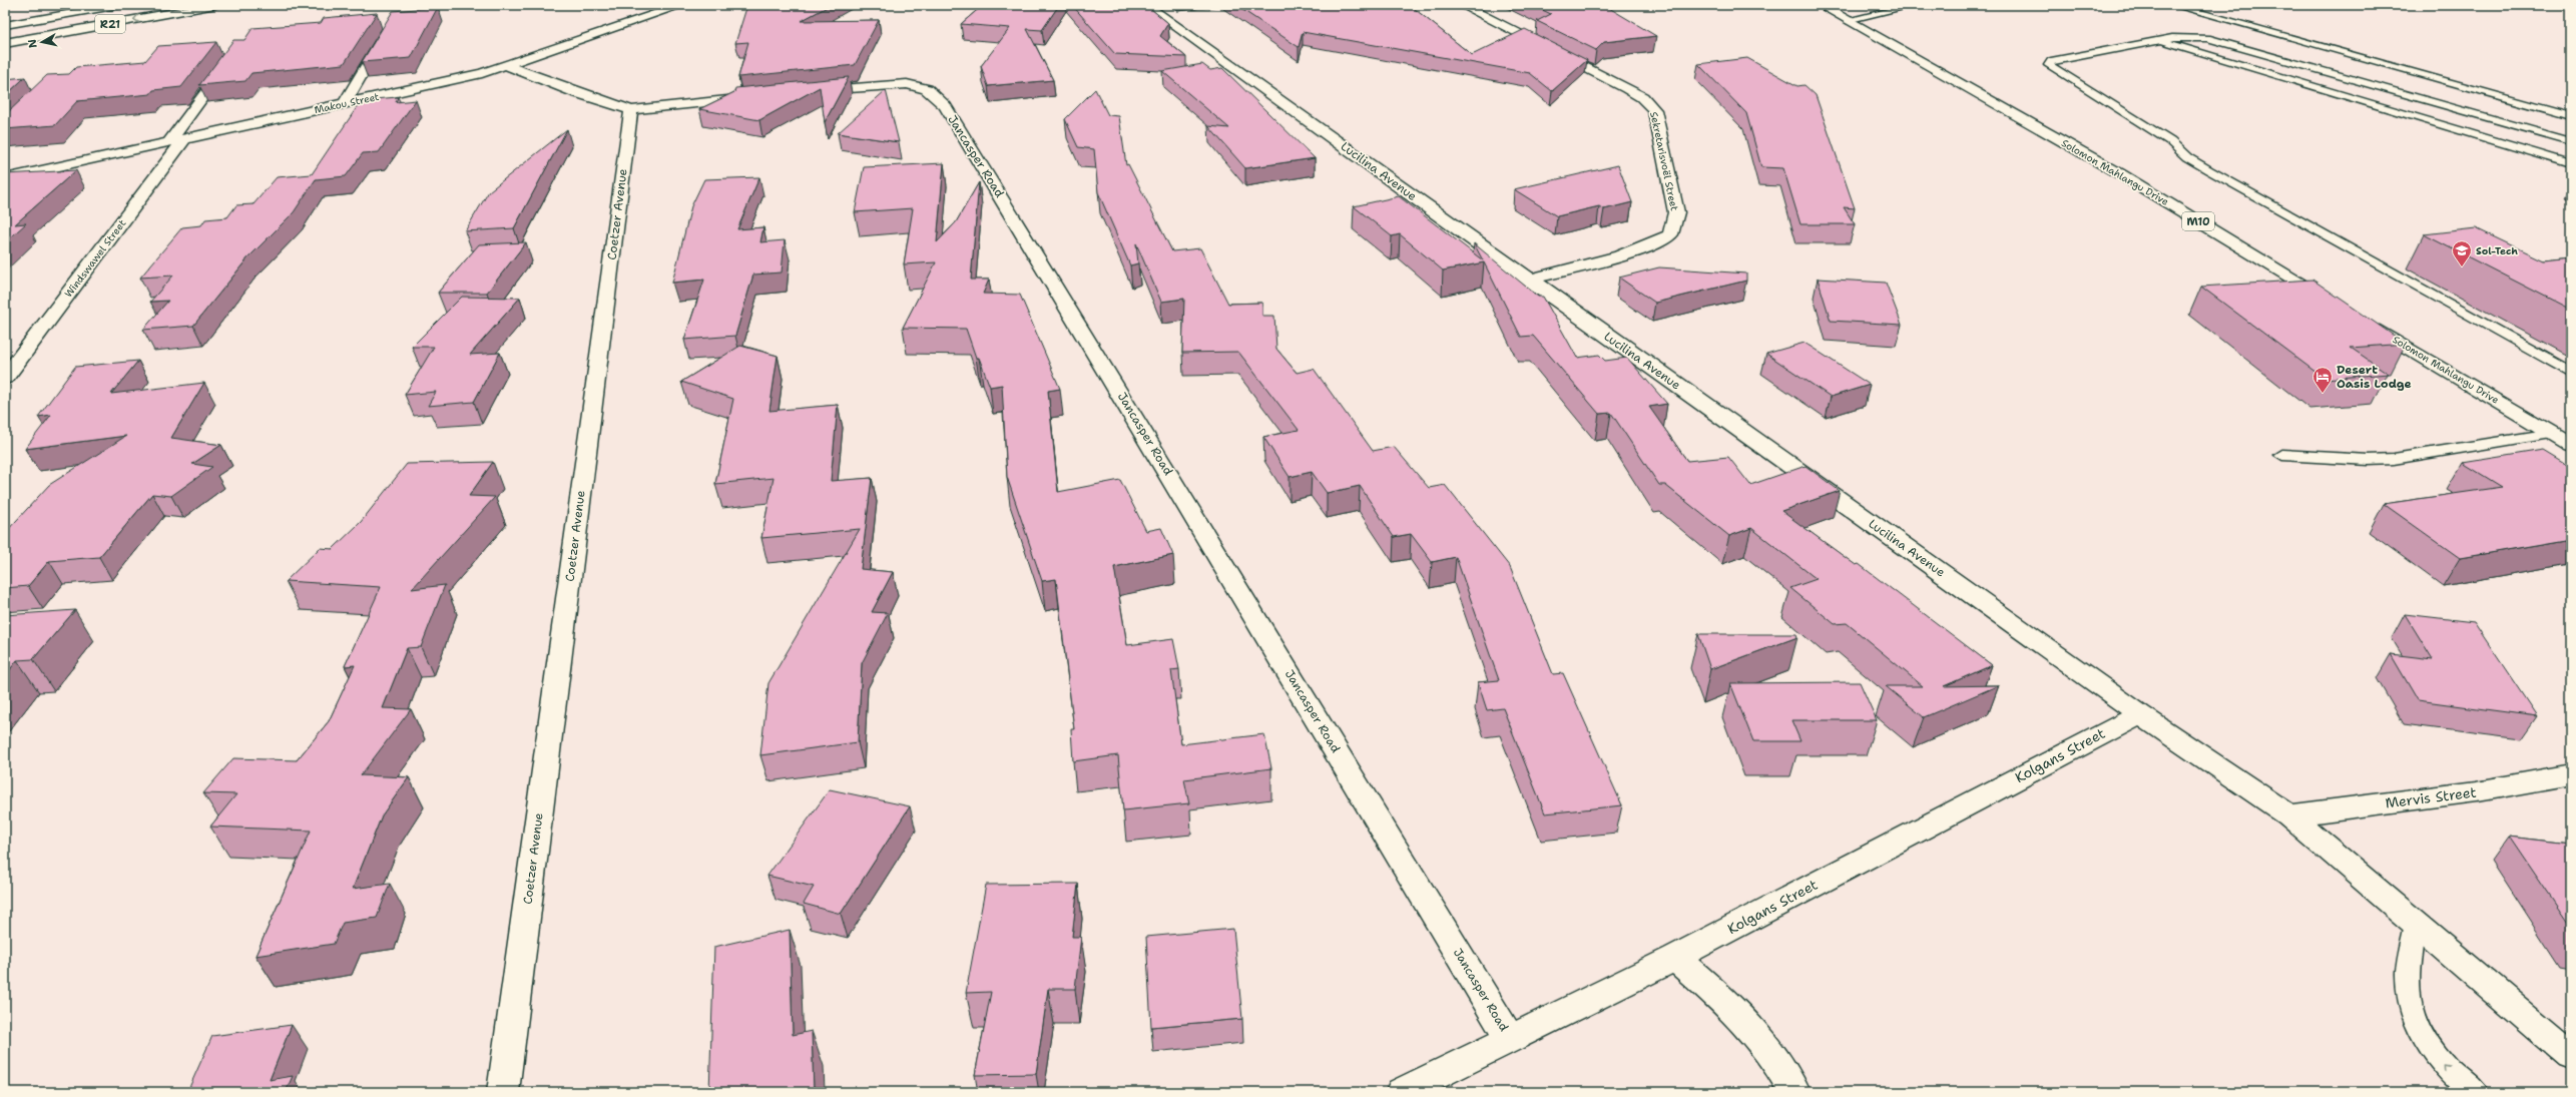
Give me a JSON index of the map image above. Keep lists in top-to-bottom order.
{
  "streets": {
    "main road": [
      "R21",
      "Makou Street",
      "Jancasper Road",
      "Sekretarisvoël Street",
      "Lucilina Avenue",
      "Solomon Mahlangu Drive",
      "Coetzer Avenue",
      "M10",
      "Windswawel Street",
      "Kolgans Street",
      "Mervis Street"
    ]
  },
  "crossings": [
    ["Makou Street", "Windswawel Street"],
    ["Jancasper Road", "Kolgans Street"],
    ["Sekretarisvoël Street", "Lucilina Avenue"],
    ["Lucilina Avenue", "Kolgans Street"],
    ["Lucilina Avenue", "Mervis Street"]
  ],
  "places": {
    "school or university": ["Sol-Tech"],
    "hotel": ["Desert Oasis Lodge"]
  },
  "north": "left"
}
